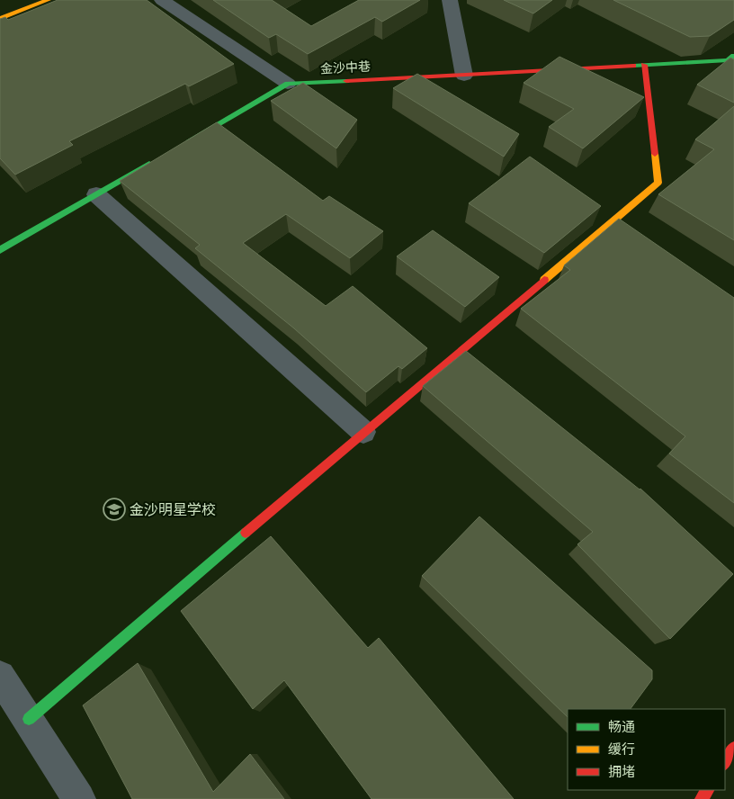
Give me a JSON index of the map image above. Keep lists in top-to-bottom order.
{
  "streets": {
    "street": ["金沙中巷"]
  },
  "places": {
    "school or university": ["金沙明星学校"]
  },
  "legend": ["畅通", "缓行", "拥堵"]
}
